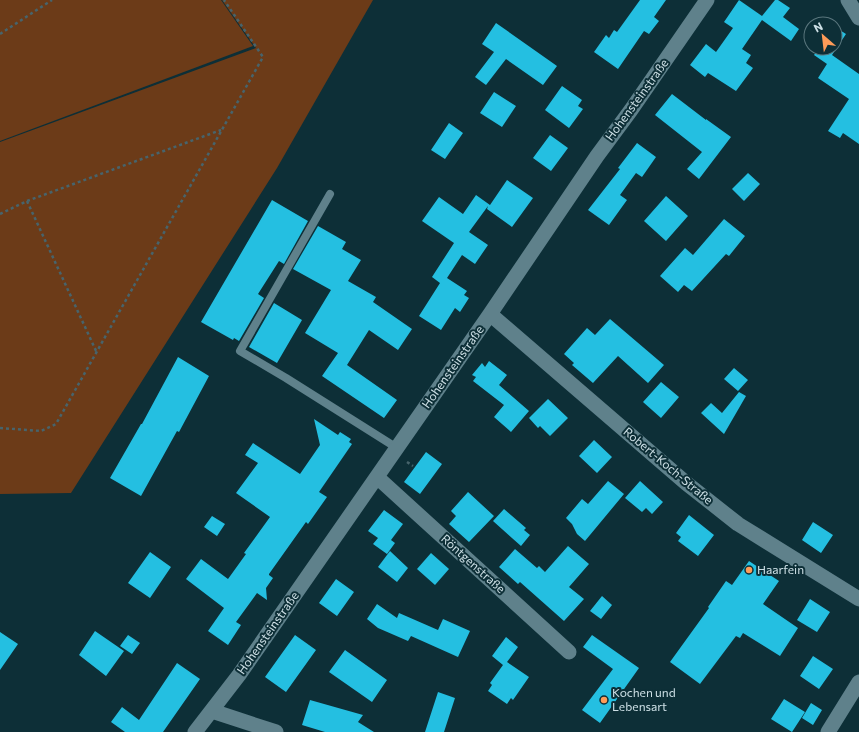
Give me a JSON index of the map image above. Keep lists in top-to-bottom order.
{
  "streets": {
    "street": ["Hohensteinstraße", "Robert-Koch-Straße", "Röntgenstraße"]
  },
  "crossings": [
    ["Hohensteinstraße", "Robert-Koch-Straße"],
    ["Hohensteinstraße", "Röntgenstraße"]
  ],
  "places": ["Haarfein", "Kochen und Lebensart"],
  "north": "top left"
}
